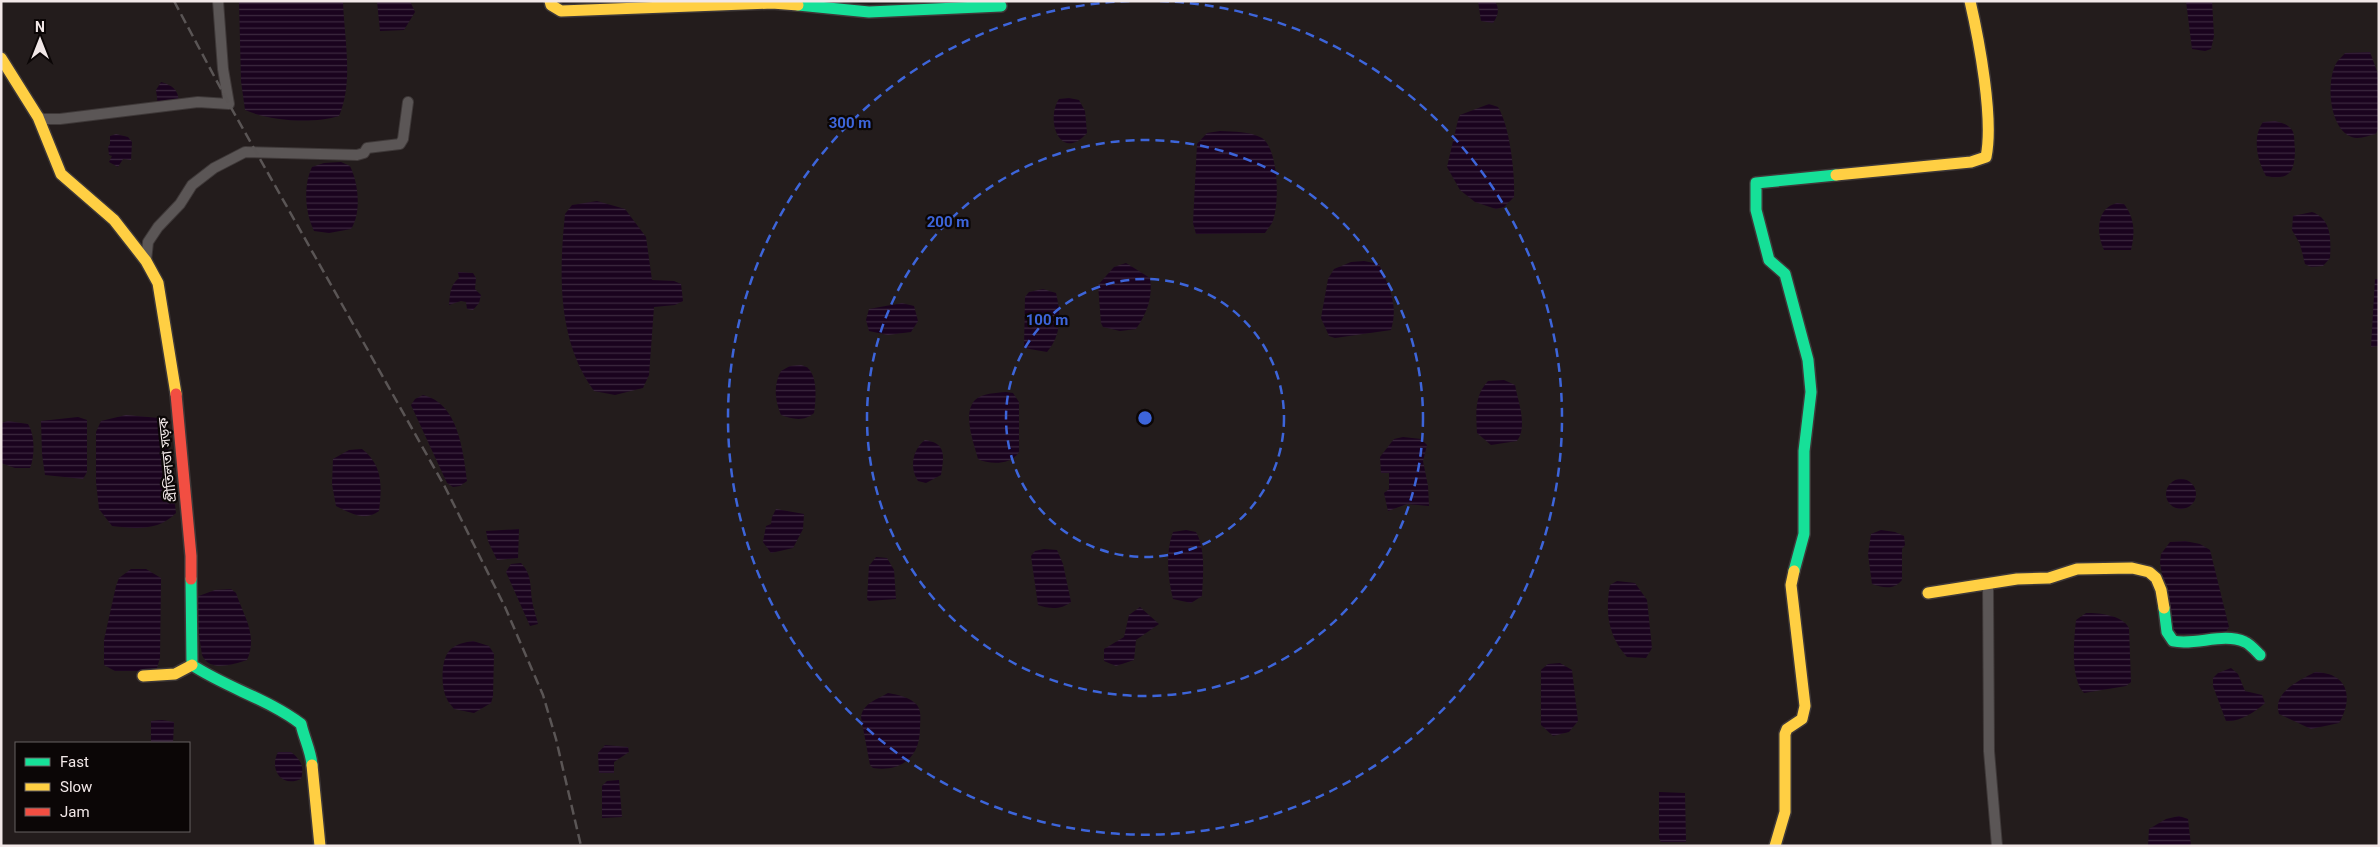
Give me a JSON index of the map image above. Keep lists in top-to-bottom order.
{
  "streets": {
    "street": ["প্রীতিলতা সড়ক"]
  },
  "legend": ["Fast", "Slow", "Jam"],
  "north": "top",
  "rings": ["300 m", "200 m", "100 m"]
}
